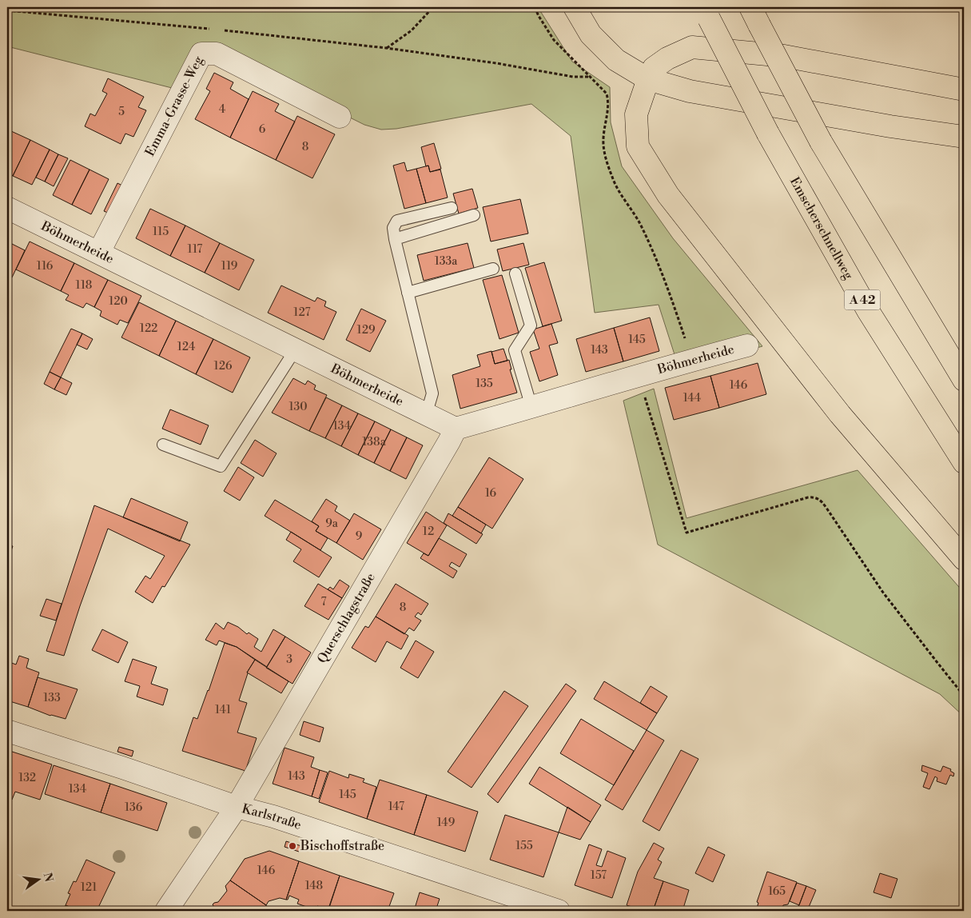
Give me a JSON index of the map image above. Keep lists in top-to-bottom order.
{
  "streets": {
    "highway": ["Emscherschnellweg", "A 42"],
    "street": [
      "Emma-Grasse-Weg",
      "Böhmerheide",
      "Querschlagstraße",
      "Karlstraße"
    ]
  },
  "crossings": [
    ["Emma-Grasse-Weg", "Böhmerheide"],
    ["Böhmerheide", "Querschlagstraße"],
    ["Querschlagstraße", "Karlstraße"]
  ],
  "places": ["Bischoffstraße"],
  "house_numbers": [
    "4",
    "5",
    "6",
    "8",
    "115",
    "117",
    "133a",
    "116",
    "119",
    "118",
    "120",
    "127",
    "122",
    "129",
    "145",
    "124",
    "143",
    "126",
    "135",
    "146",
    "144",
    "130",
    "134",
    "138a",
    "16",
    "9a",
    "12",
    "9",
    "7",
    "8",
    "3",
    "133",
    "141",
    "143",
    "132",
    "134",
    "145",
    "147",
    "136",
    "149",
    "155",
    "146",
    "157",
    "148",
    "121",
    "165"
  ],
  "north": "right"
}
